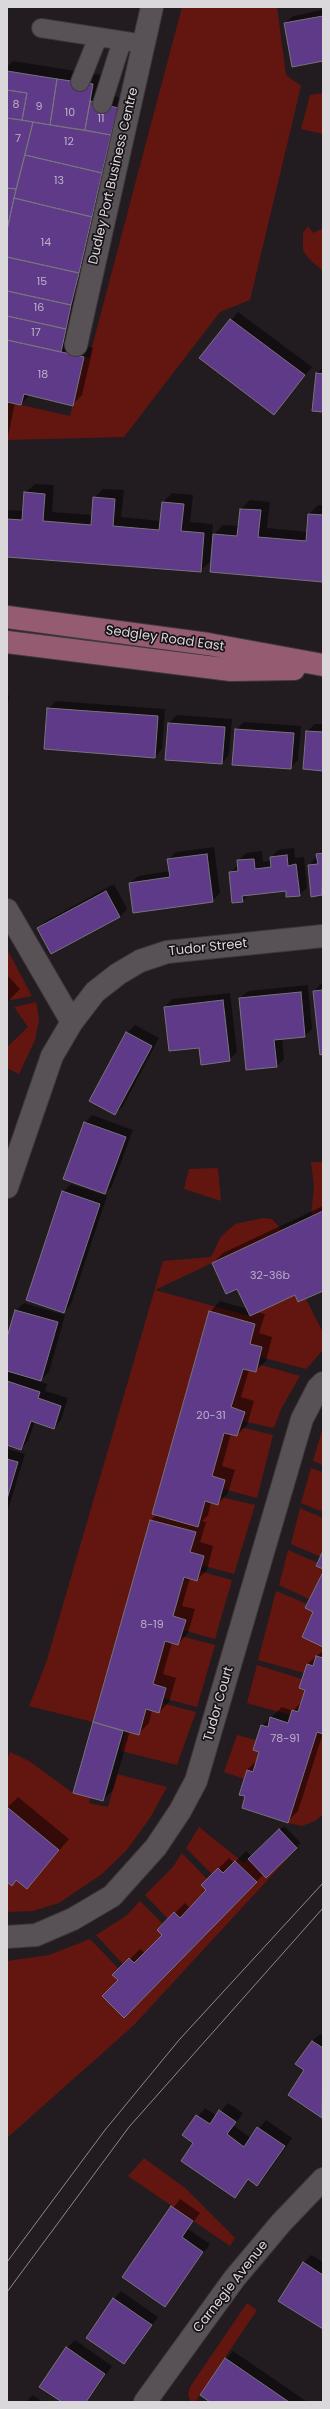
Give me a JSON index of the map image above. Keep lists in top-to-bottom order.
{
  "streets": {
    "main road": ["Sedgley Road East"],
    "street": [
      "Dudley Port Business Centre",
      "Tudor Street",
      "Tudor Court",
      "Carnegie Avenue"
    ]
  },
  "house_numbers": [
    "8",
    "9",
    "10",
    "11",
    "7",
    "12",
    "13",
    "14",
    "15",
    "16",
    "17",
    "18",
    "32-36b",
    "20-31",
    "8-19",
    "78-91"
  ]
}
